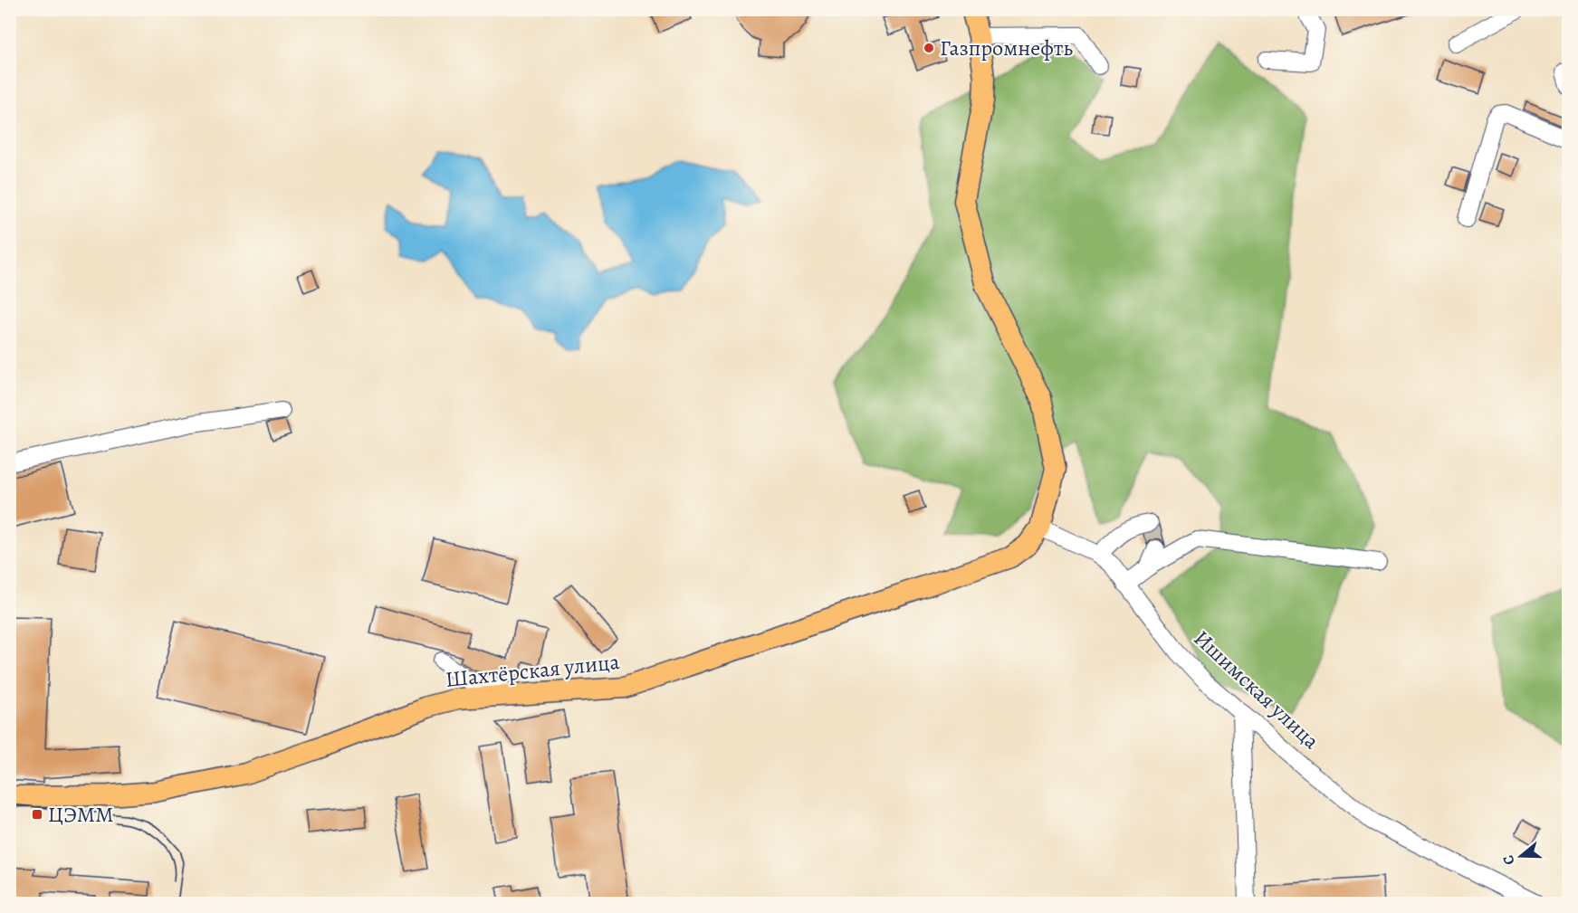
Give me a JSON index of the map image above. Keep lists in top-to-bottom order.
{
  "streets": {
    "main road": ["Шахтёрская улица"],
    "street": ["Ишимская улица"]
  },
  "crossings": [
    ["Шахтёрская улица", "Ишимская улица"]
  ],
  "places": {
    "other": ["Газпромнефть"],
    "transit": ["ЦЭММ"]
  },
  "north": "left"
}
